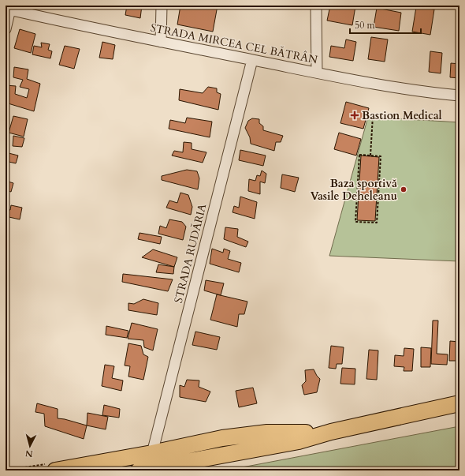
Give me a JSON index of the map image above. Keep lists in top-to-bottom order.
{
  "streets": {
    "street": ["STRADA MIRCEA CEL BĂTRÂN", "STRADA RUDĂRIA"]
  },
  "crossings": [
    ["STRADA MIRCEA CEL BĂTRÂN", "STRADA RUDĂRIA"]
  ],
  "places": {
    "health": ["Bastion Medical"],
    "other": ["Baza sportivă Vasile Deheleanu"]
  },
  "scale_bar": "50 m",
  "north": "bottom"
}
